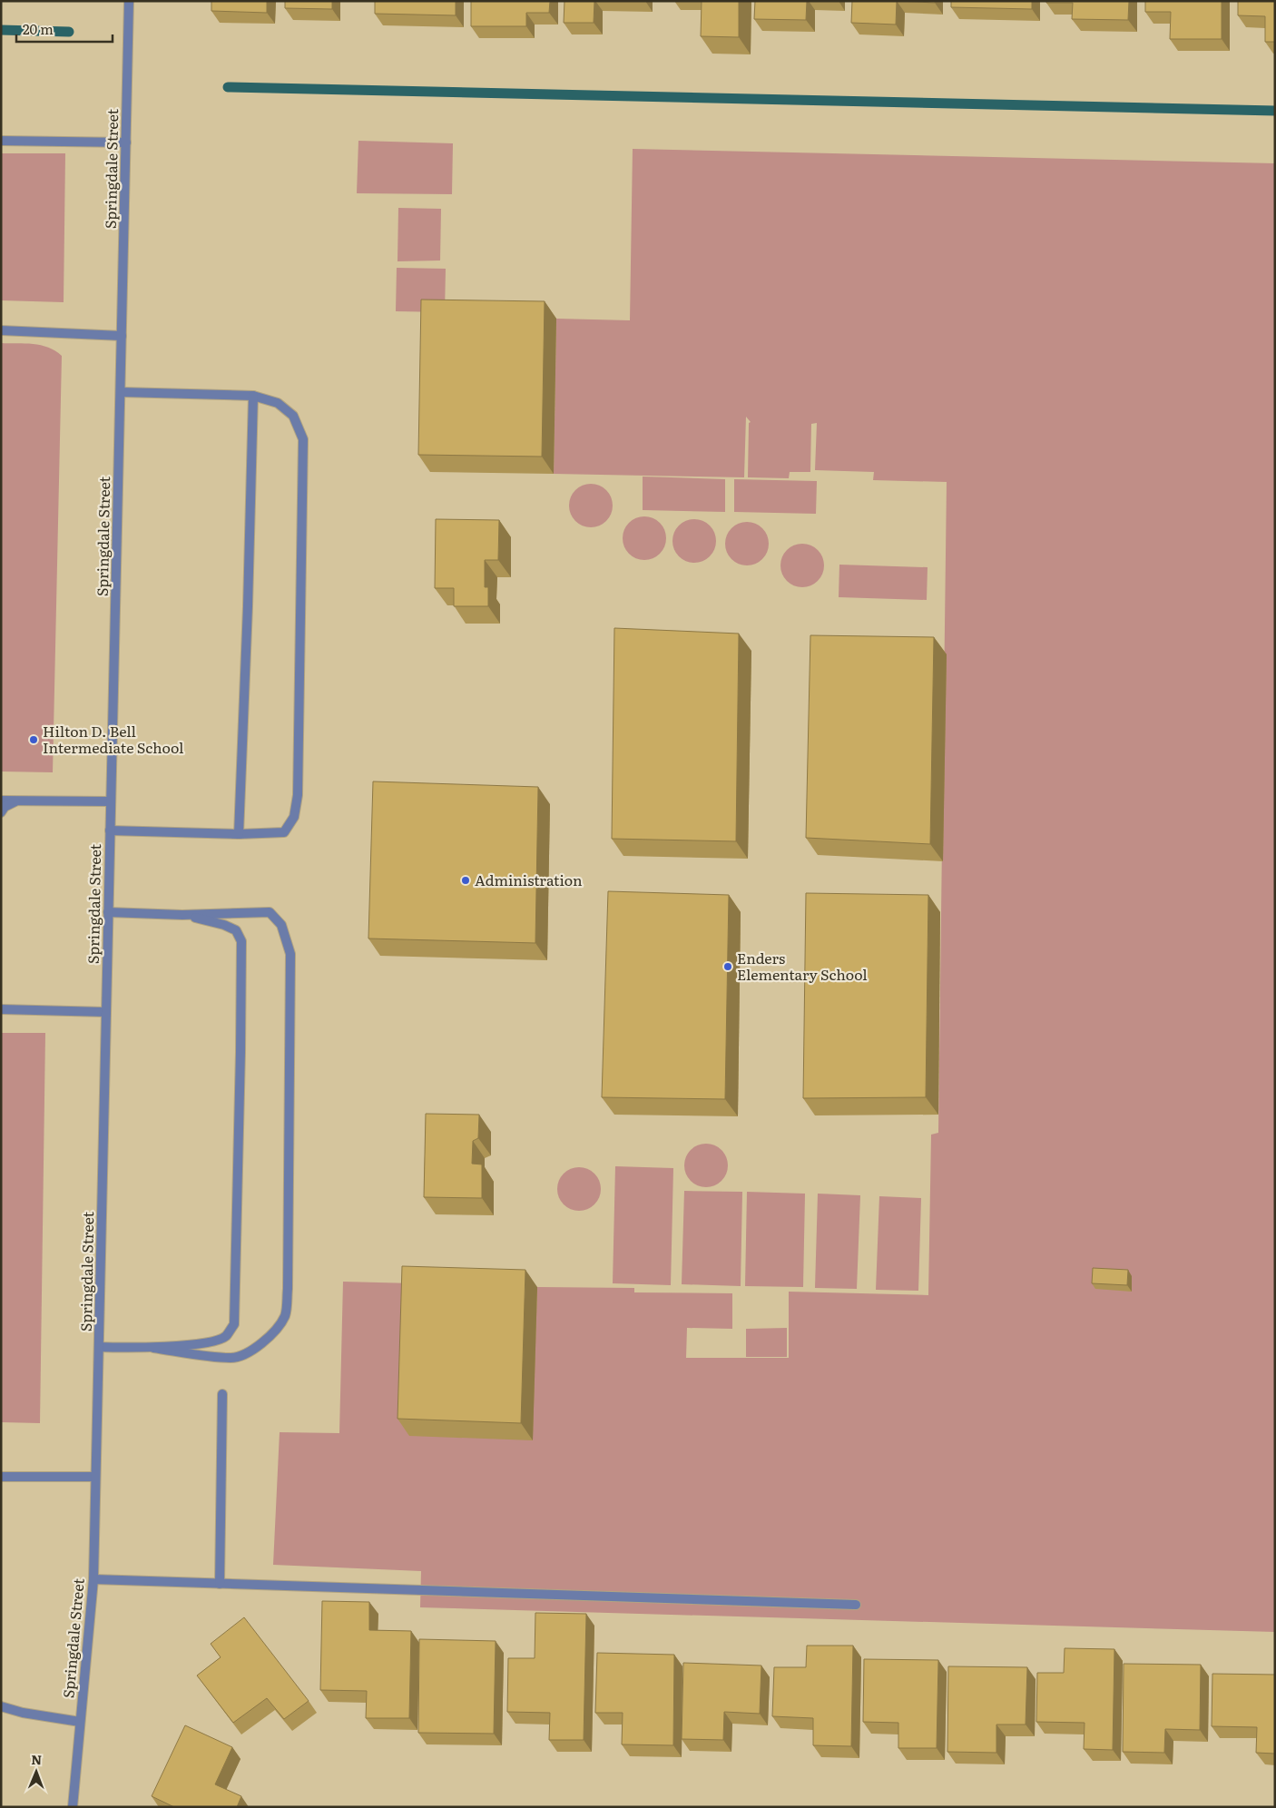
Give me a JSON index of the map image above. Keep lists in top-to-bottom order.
{
  "streets": {
    "street": ["Springdale Street"]
  },
  "places": ["Hilton D. Bell Intermediate School", "Administration", "Enders Elementary School"],
  "scale_bar": "20 m",
  "north": "top"
}
